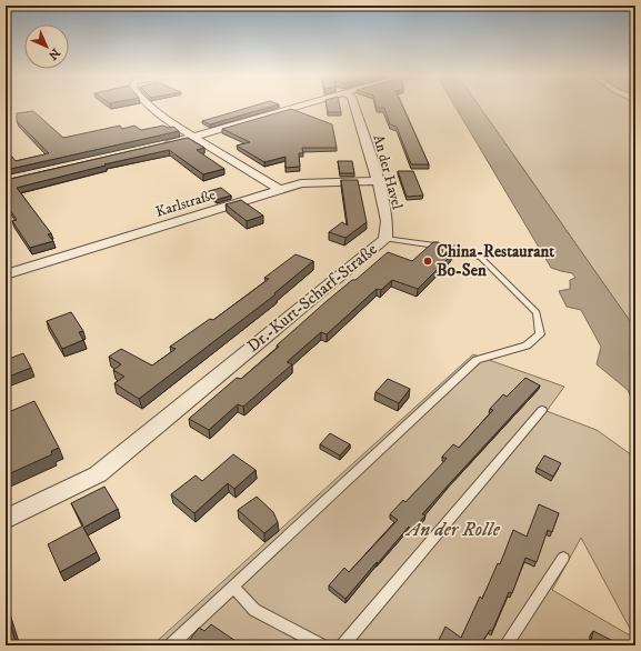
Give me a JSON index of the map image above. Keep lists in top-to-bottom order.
{
  "streets": {
    "street": ["An der Havel", "Karlstraße", "Dr.-Kurt-Scharf-Straße"]
  },
  "crossings": [
    ["An der Havel", "Karlstraße"],
    ["An der Havel", "Dr.-Kurt-Scharf-Straße"]
  ],
  "parks": ["An der Rolle"],
  "places": ["China-Restaurant Bo-Sen"],
  "north": "bottom right"
}
